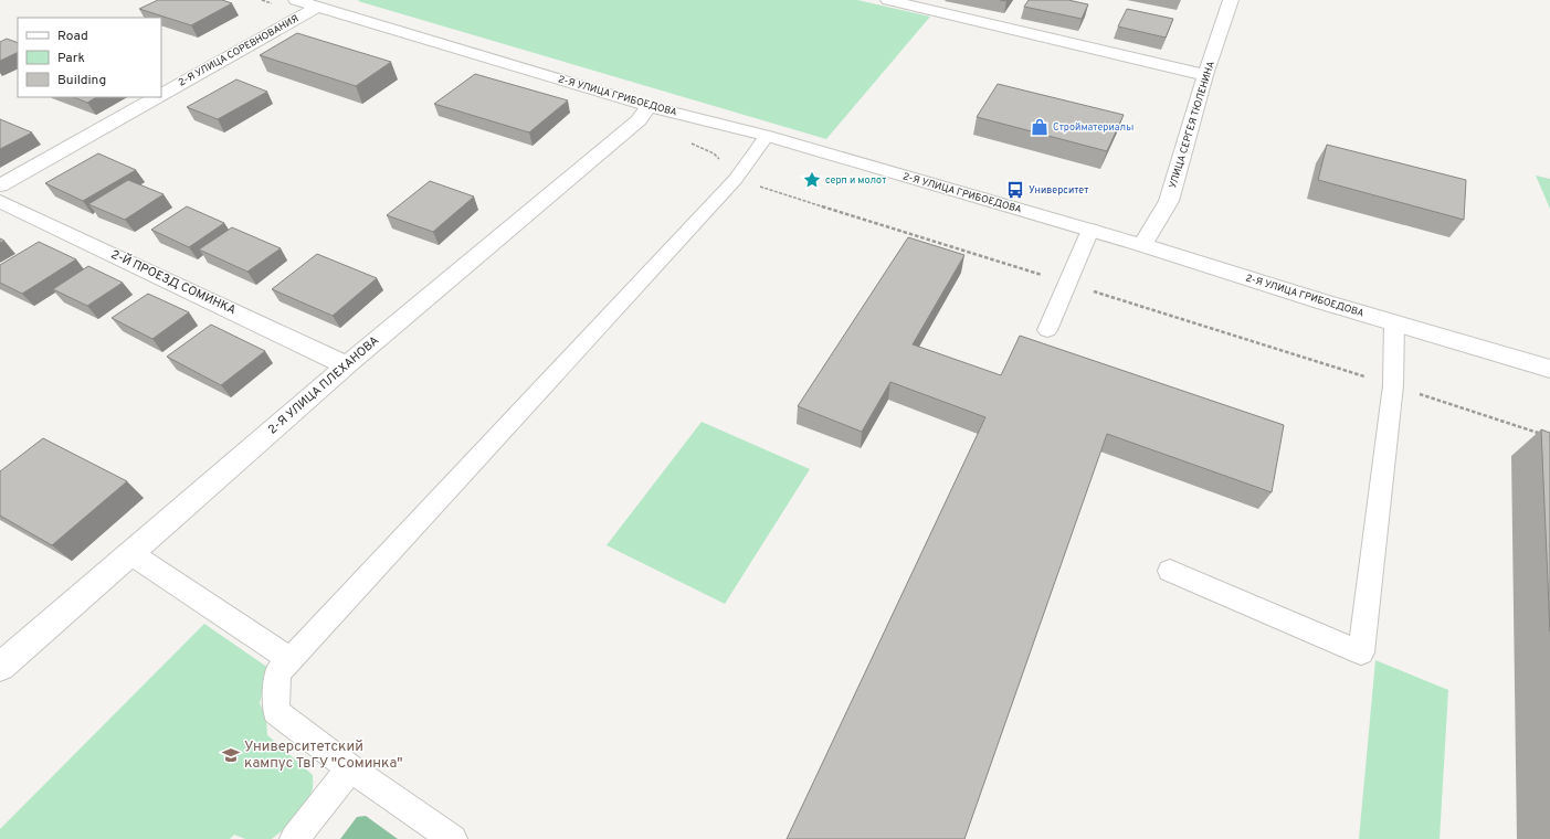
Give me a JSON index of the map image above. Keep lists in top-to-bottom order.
{
  "streets": {
    "street": [
      "2-Я УЛИЦА СОРЕВНОВАНИЯ",
      "2-Я УЛИЦА ГРИБОЕДОВА",
      "УЛИЦА СЕРГЕЯ ТЮЛЕНИНА",
      "2-Й ПРОЕЗД СОМИНКА",
      "2-Я УЛИЦА ПЛЕХАНОВА"
    ]
  },
  "crossings": [
    ["2-Я УЛИЦА СОРЕВНОВАНИЯ", "2-Я УЛИЦА ГРИБОЕДОВА"],
    ["2-Я УЛИЦА ГРИБОЕДОВА", "УЛИЦА СЕРГЕЯ ТЮЛЕНИНА"],
    ["2-Я УЛИЦА ГРИБОЕДОВА", "2-Я УЛИЦА ПЛЕХАНОВА"],
    ["2-Й ПРОЕЗД СОМИНКА", "2-Я УЛИЦА ПЛЕХАНОВА"]
  ],
  "places": {
    "shop": ["Стройматериалы"],
    "place": ["серп и молот"],
    "bus stop": ["Университет"],
    "school or university": ["Университетский кампус ТвГУ \"Соминка\""]
  },
  "legend": ["Road", "Park", "Building"]
}
